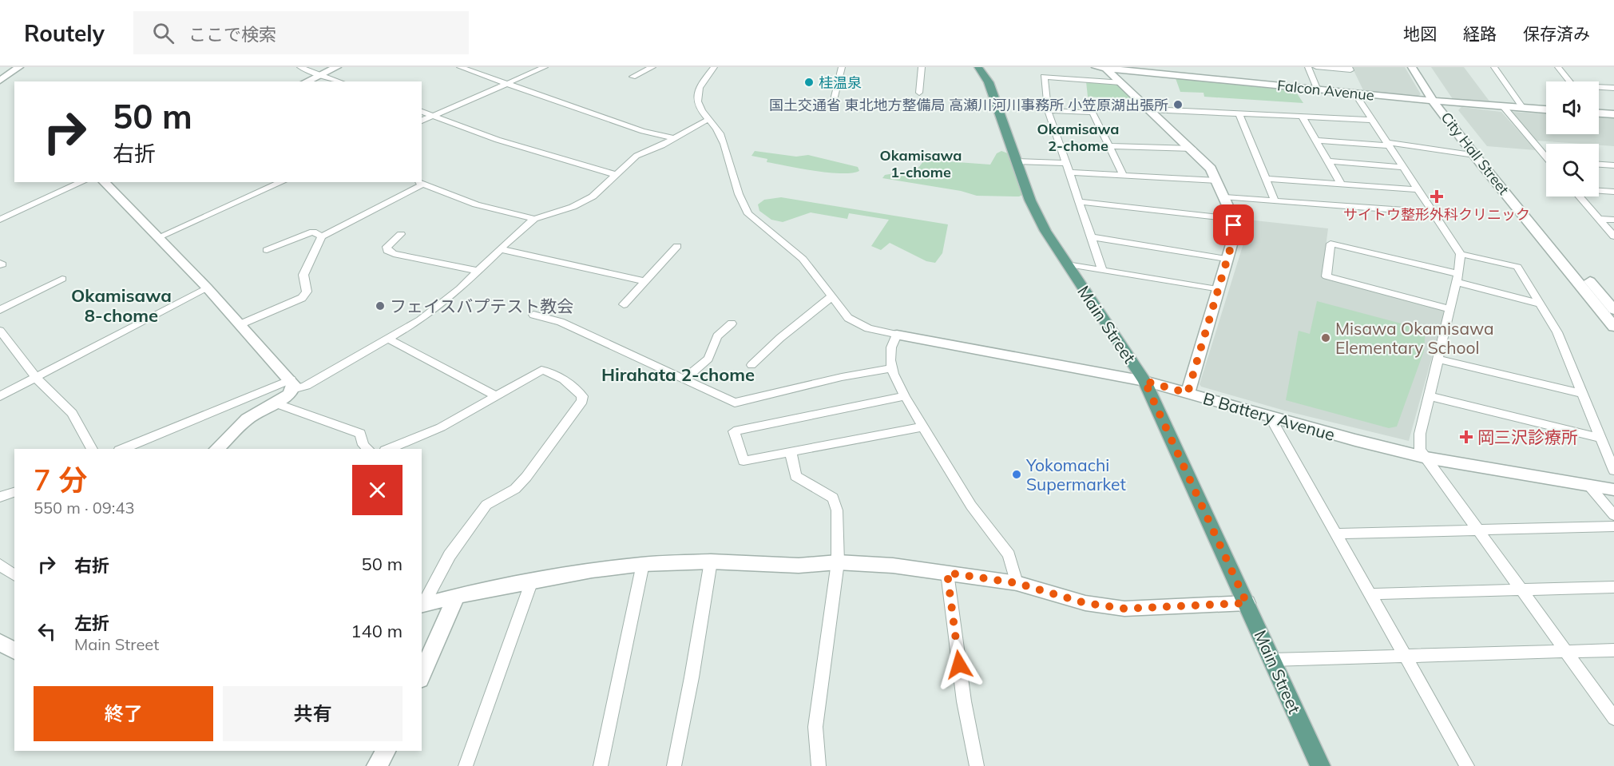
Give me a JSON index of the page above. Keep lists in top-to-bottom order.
{
  "streets": {
    "main road": ["Main Street"],
    "street": ["Falcon Avenue", "City Hall Street", "B Battery Avenue"]
  },
  "crossings": [
    ["Falcon Avenue", "City Hall Street"],
    ["Main Street", "B Battery Avenue"]
  ],
  "districts": [
    "Okamisawa 2-chome",
    "Okamisawa 1-chome",
    "Okamisawa 8-chome",
    "Hirahata 2-chome"
  ],
  "places": {
    "other": [
      "桂温泉",
      "国土交通省 東北地方整備局 高瀬川河川事務所 小笠原湖出張所",
      "フェイスバプテスト教会",
      "Misawa Okamisawa Elementary School",
      "Yokomachi Supermarket"
    ],
    "health": ["サイトウ整形外科クリニック", "岡三沢診療所"]
  },
  "page": {
    "header": "Routely",
    "search": "ここで検索",
    "nav": ["地図", "経路", "保存済み"],
    "turn": ["50 m", "右折"],
    "heading": ["7 分", "550 m · 09:43"],
    "list": [
      {
        "name": "右折",
        "value": "50 m"
      },
      {
        "name": "左折",
        "note": "Main Street",
        "value": "140 m"
      }
    ],
    "buttons": ["終了", "共有"]
  }
}
